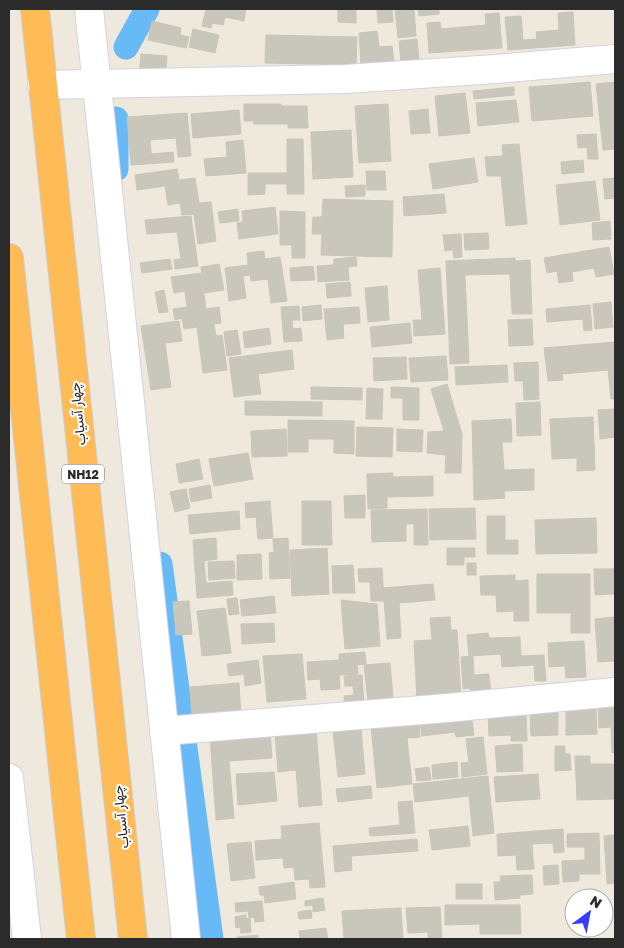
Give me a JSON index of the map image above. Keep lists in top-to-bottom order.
{
  "streets": {
    "highway": ["چهار آسیاب", "NH12"]
  },
  "north": "top right"
}
